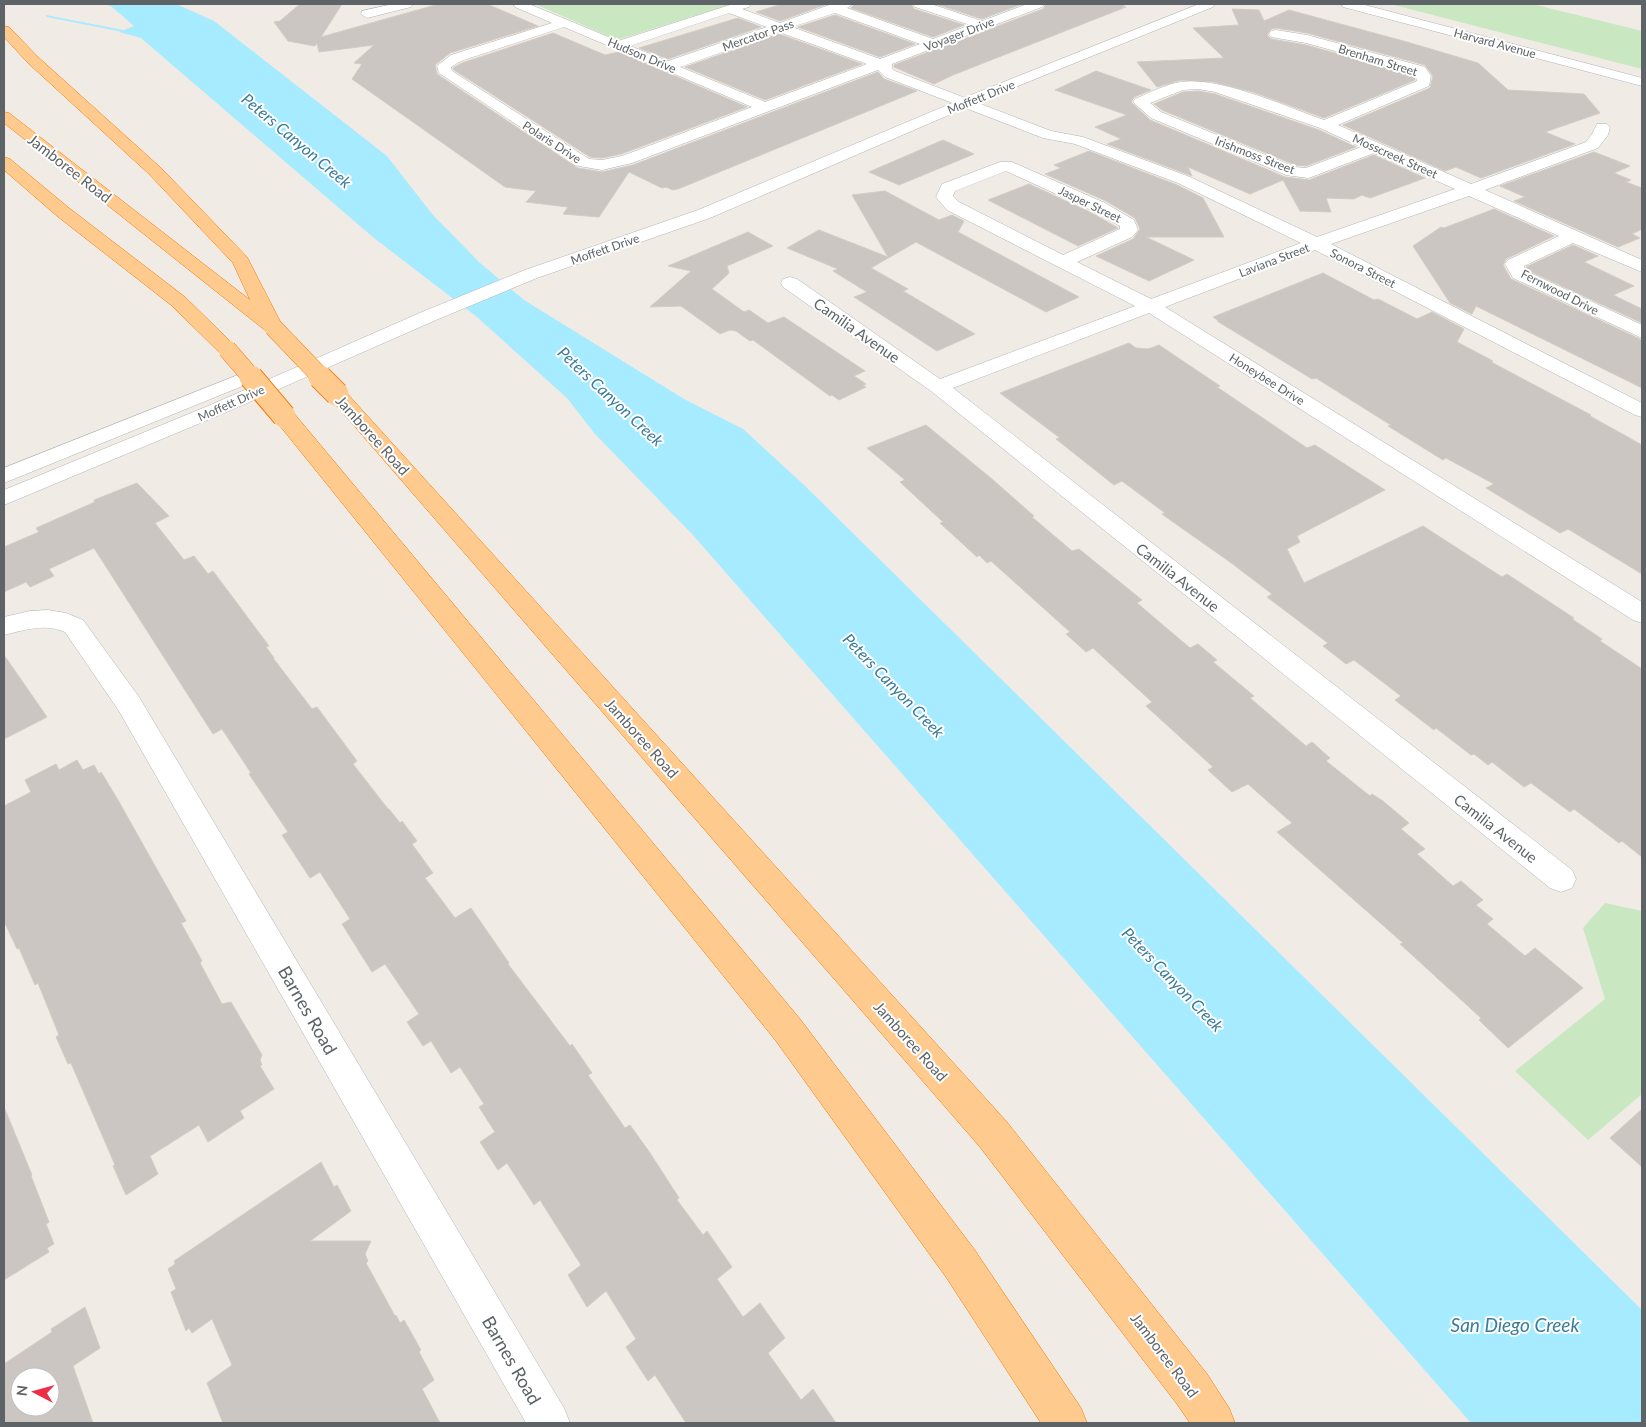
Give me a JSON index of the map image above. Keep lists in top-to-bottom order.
{
  "streets": {
    "highway": ["Jamboree Road"],
    "street": [
      "Voyager Drive",
      "Mercator Pass",
      "Harvard Avenue",
      "Hudson Drive",
      "Brenham Street",
      "Moffett Drive",
      "Polaris Drive",
      "Irishmoss Street",
      "Mosscreek Street",
      "Jasper Street",
      "Laviana Street",
      "Sonora Street",
      "Fernwood Drive",
      "Camilia Avenue",
      "Honeybee Drive",
      "Barnes Road"
    ]
  },
  "crossings": [
    ["Voyager Drive", "Polaris Drive"],
    ["Mercator Pass", "Hudson Drive"],
    ["Hudson Drive", "Polaris Drive"],
    ["Brenham Street", "Mosscreek Street"],
    ["Moffett Drive", "Sonora Street"],
    ["Irishmoss Street", "Mosscreek Street"],
    ["Mosscreek Street", "Laviana Street"],
    ["Mosscreek Street", "Fernwood Drive"],
    ["Jasper Street", "Honeybee Drive"],
    ["Laviana Street", "Sonora Street"],
    ["Laviana Street", "Camilia Avenue"],
    ["Laviana Street", "Honeybee Drive"]
  ],
  "water": ["Peters Canyon Creek", "San Diego Creek"],
  "north": "left"
}
